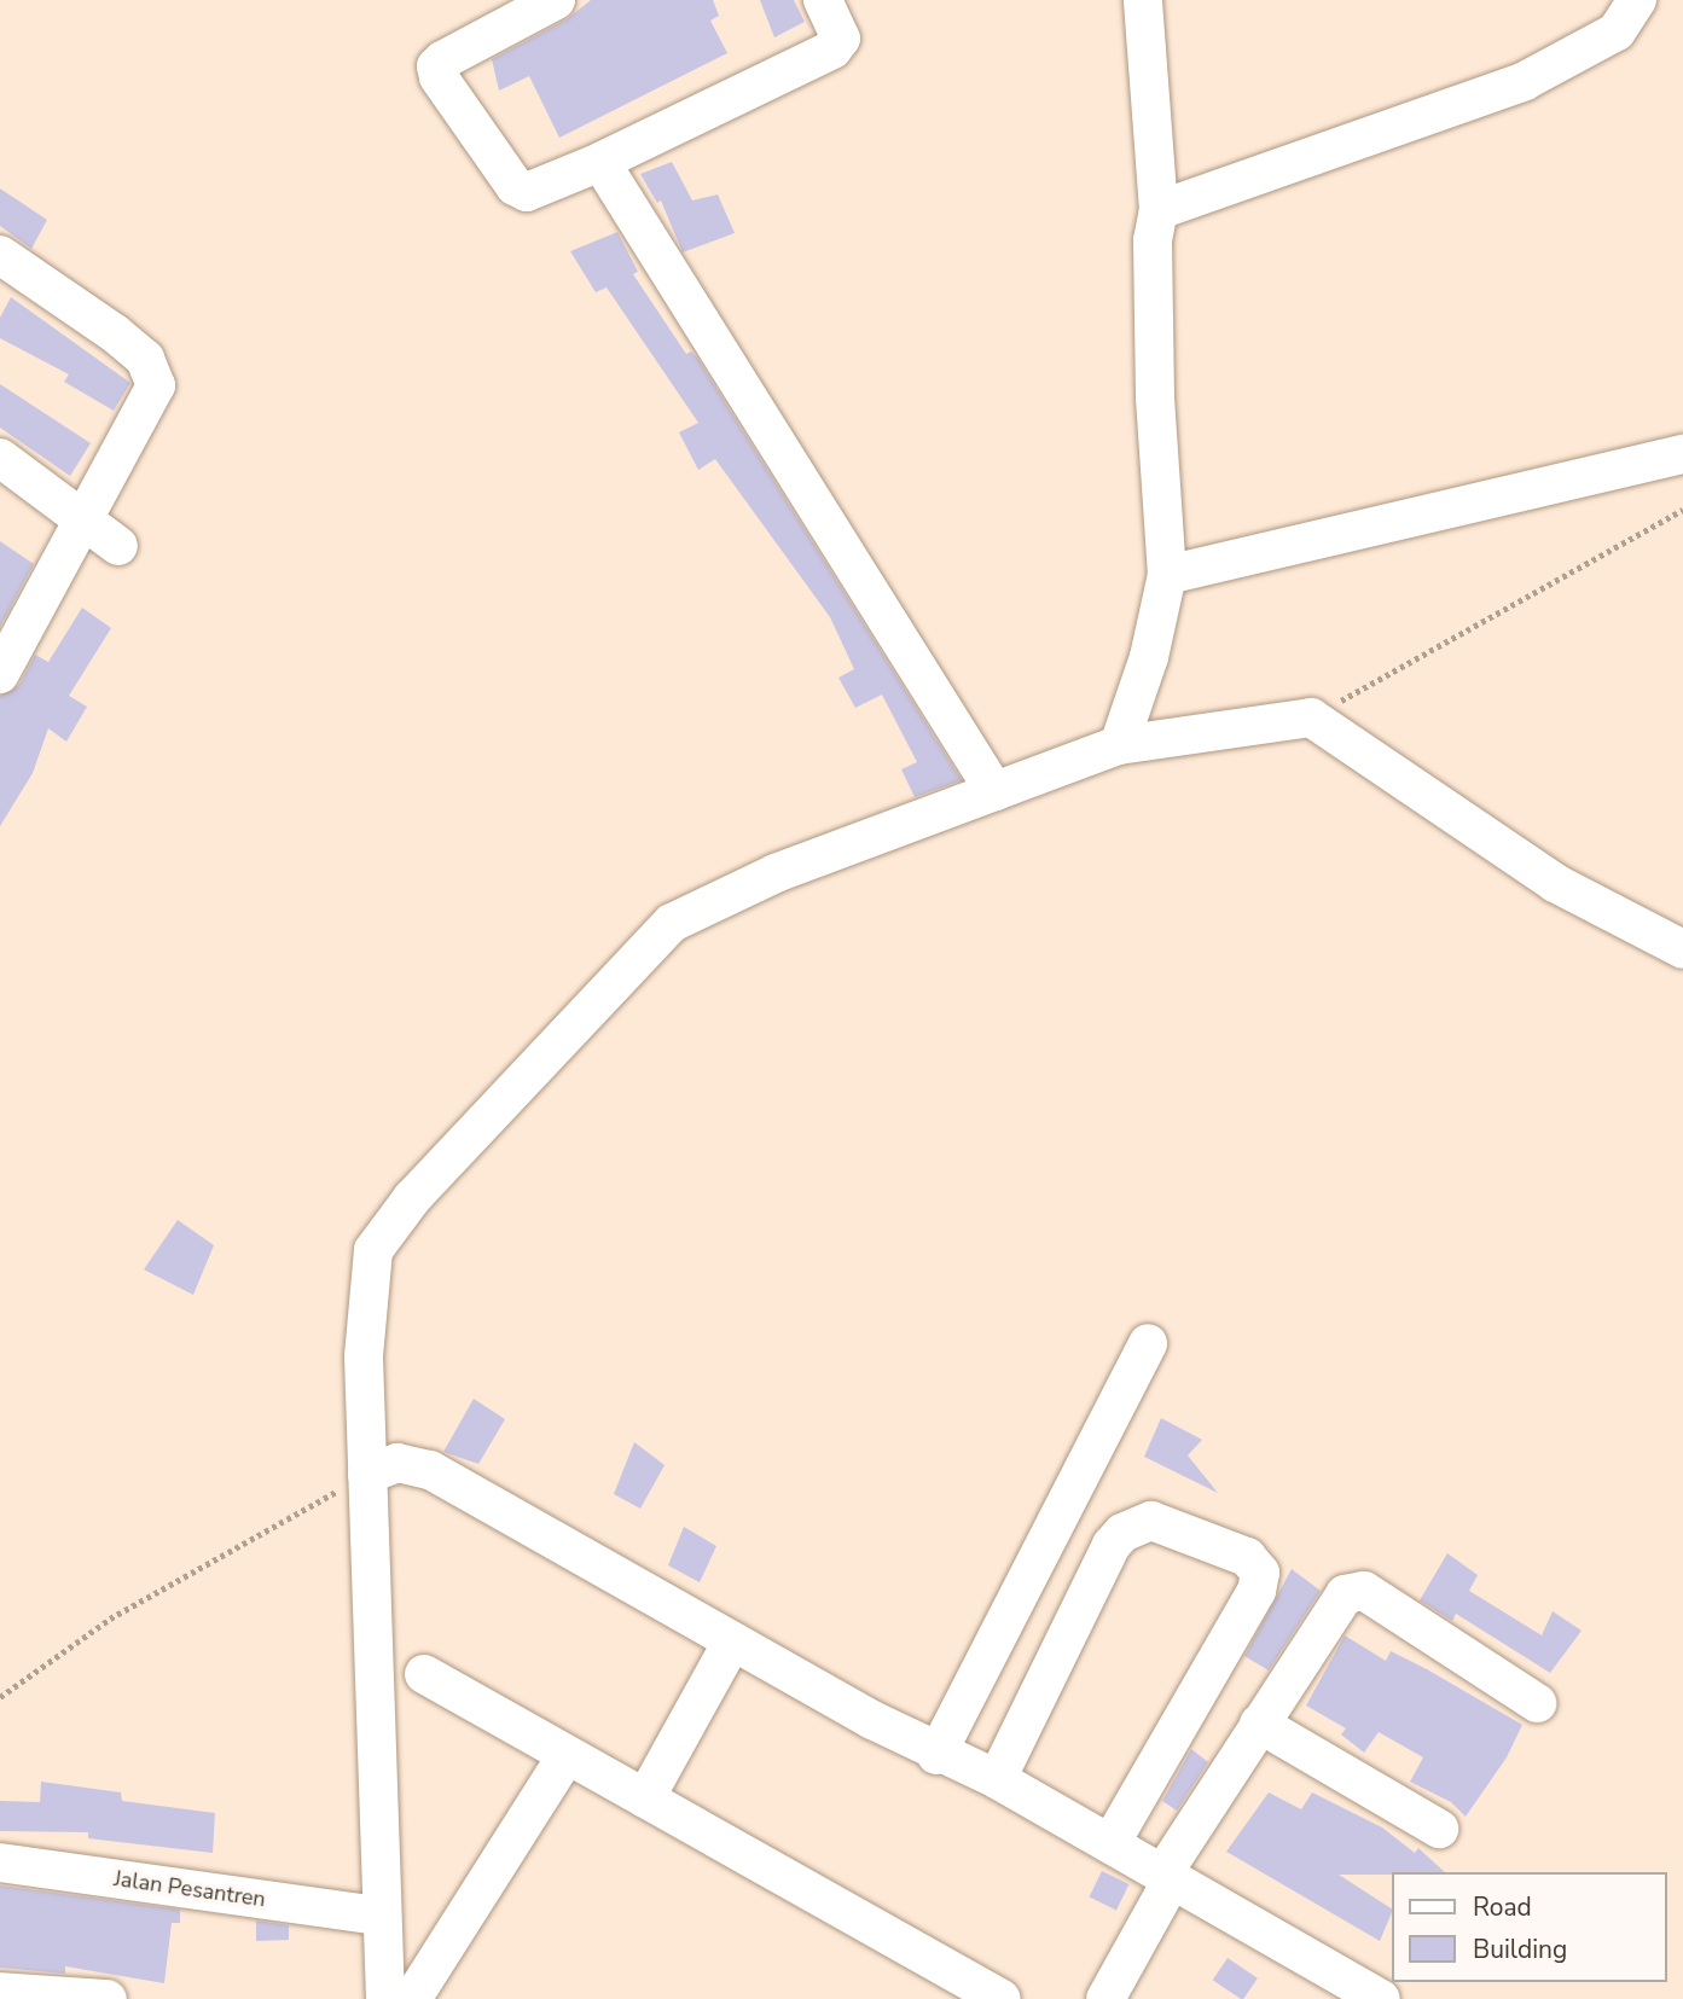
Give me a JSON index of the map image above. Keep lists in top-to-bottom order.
{
  "streets": {
    "street": ["Jalan Pesantren"]
  },
  "legend": ["Road", "Building"]
}
